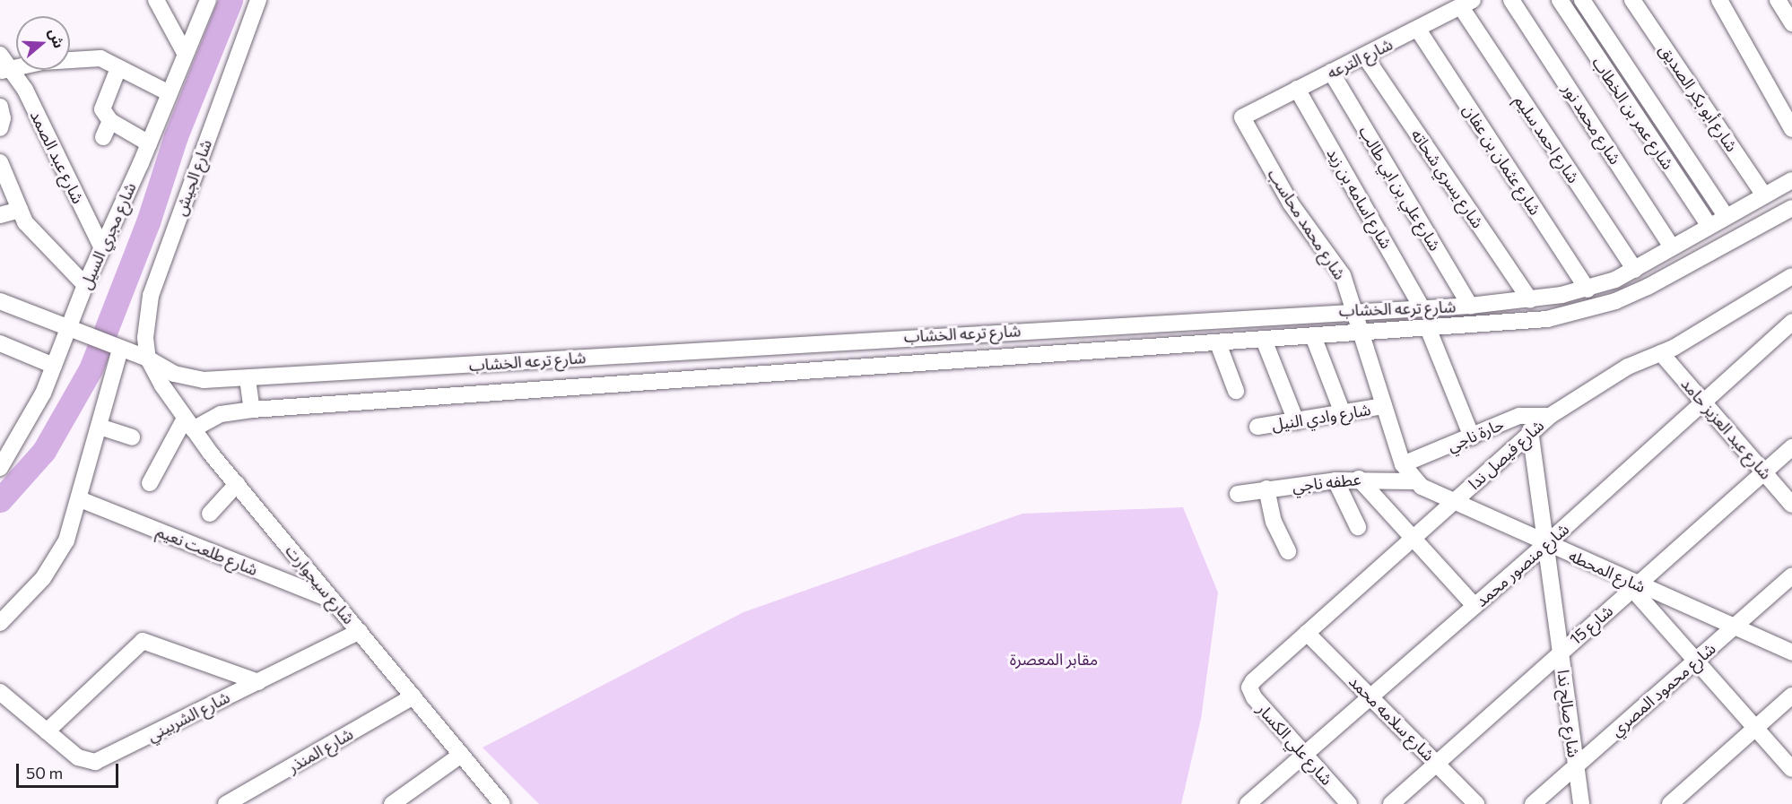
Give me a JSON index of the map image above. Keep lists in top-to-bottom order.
{
  "streets": {
    "street": [
      "شارع الترعه",
      "شارع أبو بكر الصديق",
      "شارع عمر بن الخطاب",
      "شارع محمد نور",
      "شارع احمد سليم",
      "شارع عبد الصمد",
      "شارع عثمان بن عفان",
      "شارع الجيش",
      "شارع يسري شحاته",
      "شارع علي بن ابي طالب",
      "شارع اسامه بن زيد",
      "شارع محمد محاسب",
      "شارع مجري السيل",
      "شارع ترعه الخشاب",
      "شارع وادي النيل",
      "شارع عبد العزيز حامد",
      "حارة ناجي",
      "شارع فيصل ندا",
      "عطفه ناجي",
      "شارع طلعت نعيم",
      "شارع منصور محمد",
      "شارع المحطه",
      "شارع سيجوارت",
      "شارع 15",
      "شارع محمود المصري",
      "شارع صالح ندا",
      "شارع الشربيني",
      "شارع سلامه محمد",
      "شارع علي الكسار",
      "شارع المنذر"
    ]
  },
  "crossings": [
    ["شارع الترعه", "شارع احمد سليم"],
    ["شارع الترعه", "شارع عثمان بن عفان"],
    ["شارع الترعه", "شارع يسري شحاته"],
    ["شارع الترعه", "شارع علي بن ابي طالب"],
    ["شارع الترعه", "شارع اسامه بن زيد"],
    ["شارع الترعه", "شارع محمد محاسب"],
    ["شارع أبو بكر الصديق", "شارع ترعه الخشاب"],
    ["شارع عمر بن الخطاب", "شارع ترعه الخشاب"],
    ["شارع محمد نور", "شارع ترعه الخشاب"],
    ["شارع احمد سليم", "شارع ترعه الخشاب"],
    ["شارع عبد الصمد", "شارع مجري السيل"],
    ["شارع عثمان بن عفان", "شارع ترعه الخشاب"],
    ["شارع الجيش", "شارع ترعه الخشاب"],
    ["شارع الجيش", "شارع سيجوارت"],
    ["شارع يسري شحاته", "شارع ترعه الخشاب"],
    ["شارع علي بن ابي طالب", "شارع ترعه الخشاب"],
    ["شارع اسامه بن زيد", "شارع ترعه الخشاب"],
    ["شارع محمد محاسب", "شارع ترعه الخشاب"],
    ["شارع محمد محاسب", "شارع المحطه"],
    ["شارع مجري السيل", "شارع ترعه الخشاب"],
    ["شارع ترعه الخشاب", "شارع المحطه"],
    ["شارع ترعه الخشاب", "شارع سيجوارت"],
    ["شارع وادي النيل", "شارع المحطه"],
    ["شارع عبد العزيز حامد", "شارع فيصل ندا"],
    ["شارع عبد العزيز حامد", "شارع منصور محمد"],
    ["شارع عبد العزيز حامد", "شارع 15"],
    ["حارة ناجي", "شارع فيصل ندا"],
    ["حارة ناجي", "شارع المحطه"],
    ["شارع فيصل ندا", "شارع المحطه"],
    ["شارع فيصل ندا", "شارع صالح ندا"],
    ["شارع فيصل ندا", "شارع سلامه محمد"],
    ["شارع فيصل ندا", "شارع علي الكسار"],
    ["عطفه ناجي", "شارع المحطه"],
    ["شارع طلعت نعيم", "شارع سيجوارت"],
    ["شارع منصور محمد", "شارع المحطه"],
    ["شارع منصور محمد", "شارع صالح ندا"],
    ["شارع منصور محمد", "شارع سلامه محمد"],
    ["شارع منصور محمد", "شارع علي الكسار"],
    ["شارع المحطه", "شارع 15"],
    ["شارع المحطه", "شارع محمود المصري"],
    ["شارع المحطه", "شارع صالح ندا"],
    ["شارع سيجوارت", "شارع الشربيني"],
    ["شارع سيجوارت", "شارع المنذر"],
    ["شارع 15", "شارع صالح ندا"],
    ["شارع 15", "شارع سلامه محمد"],
    ["شارع محمود المصري", "شارع صالح ندا"]
  ],
  "parks": ["مقابر المعصرة"],
  "scale_bar": "50 m",
  "north": "right"
}
